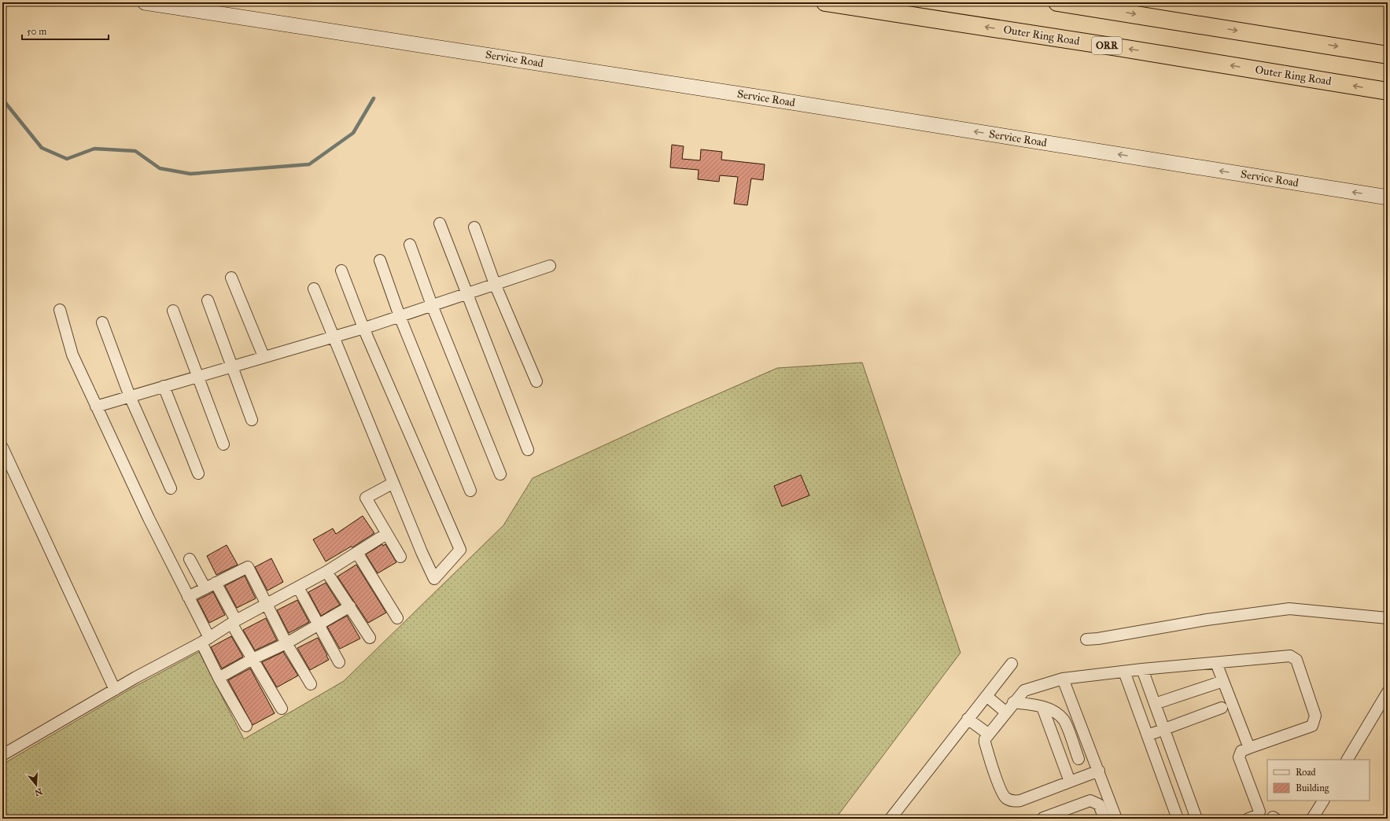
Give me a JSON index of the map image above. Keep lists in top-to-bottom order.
{
  "streets": {
    "highway": ["Outer Ring Road", "ORR"],
    "main road": ["Service Road"]
  },
  "one_way": ["Service Road"],
  "legend": ["Road", "Building"],
  "scale_bar": "50 m",
  "north": "bottom"
}
